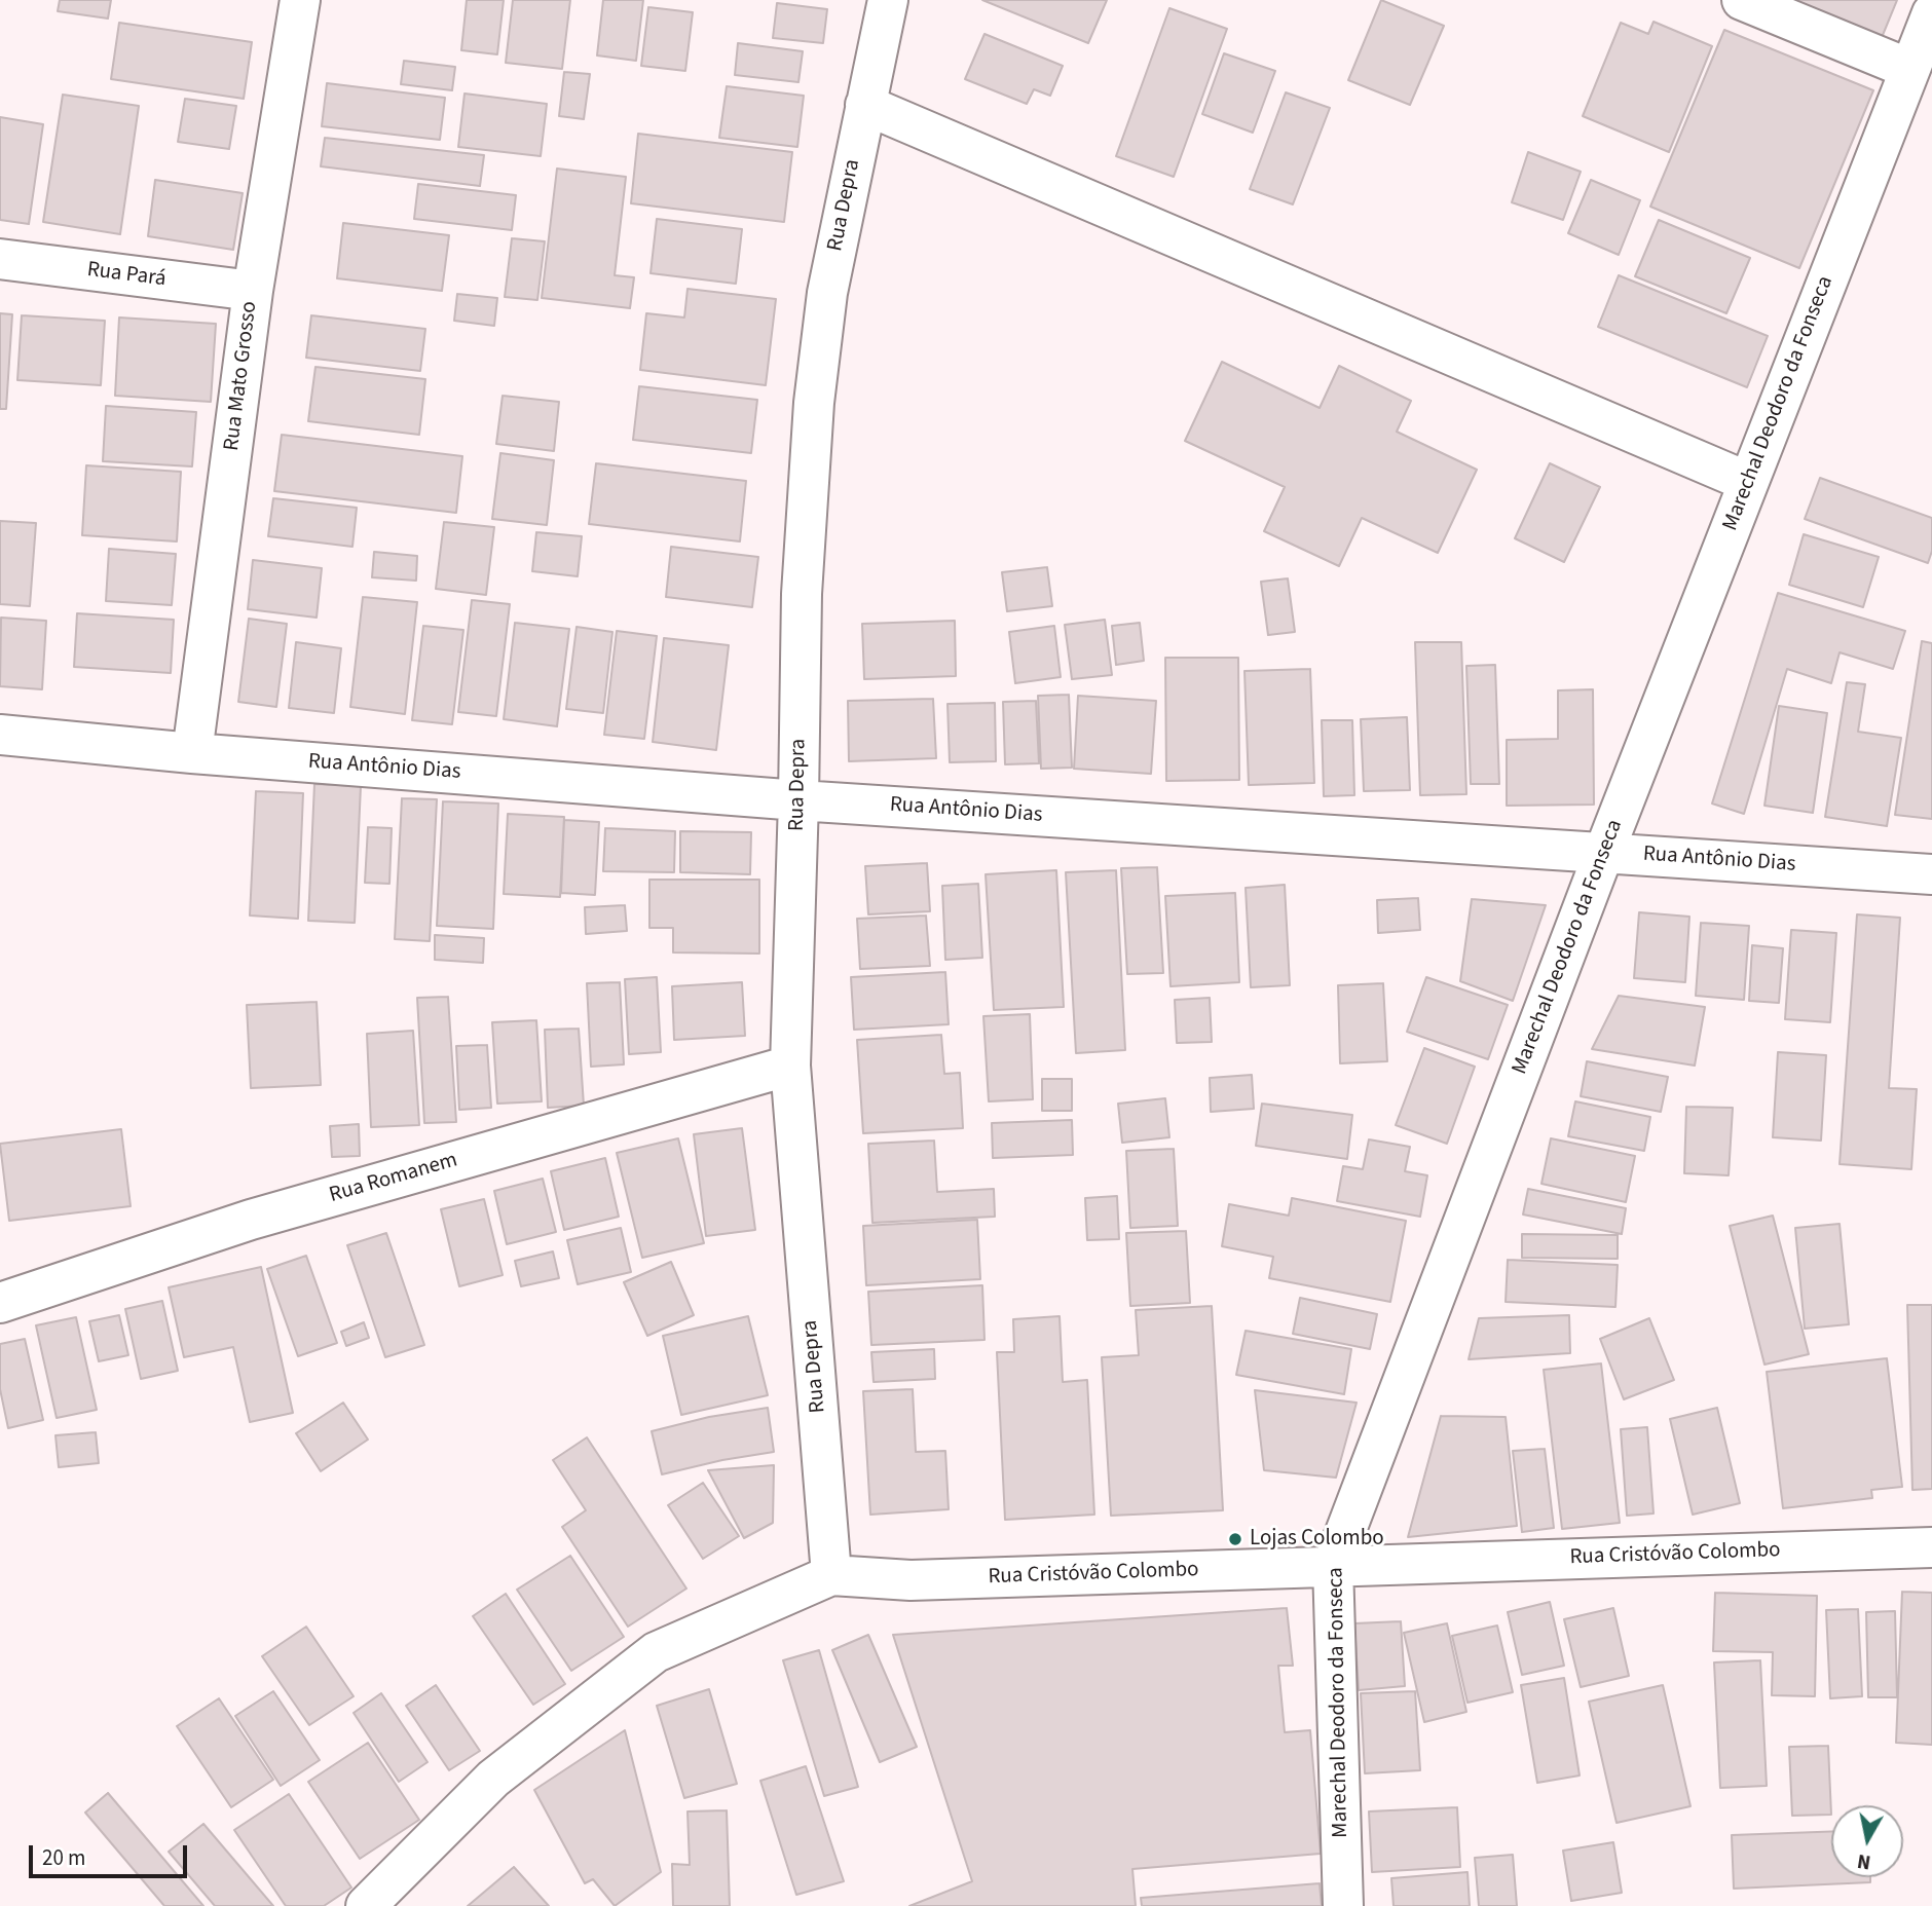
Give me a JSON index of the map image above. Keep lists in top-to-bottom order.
{
  "streets": {
    "street": [
      "Rua Depra",
      "Rua Pará",
      "Rua Mato Grosso",
      "Marechal Deodoro da Fonseca",
      "Rua Antônio Dias",
      "Rua Romanem",
      "Rua Cristóvão Colombo"
    ]
  },
  "crossings": [
    ["Rua Depra", "Rua Antônio Dias"],
    ["Rua Depra", "Rua Romanem"],
    ["Rua Depra", "Rua Cristóvão Colombo"],
    ["Rua Pará", "Rua Mato Grosso"],
    ["Rua Mato Grosso", "Rua Antônio Dias"],
    ["Marechal Deodoro da Fonseca", "Rua Antônio Dias"],
    ["Marechal Deodoro da Fonseca", "Rua Cristóvão Colombo"]
  ],
  "places": ["Lojas Colombo"],
  "scale_bar": "20 m",
  "north": "bottom"
}
